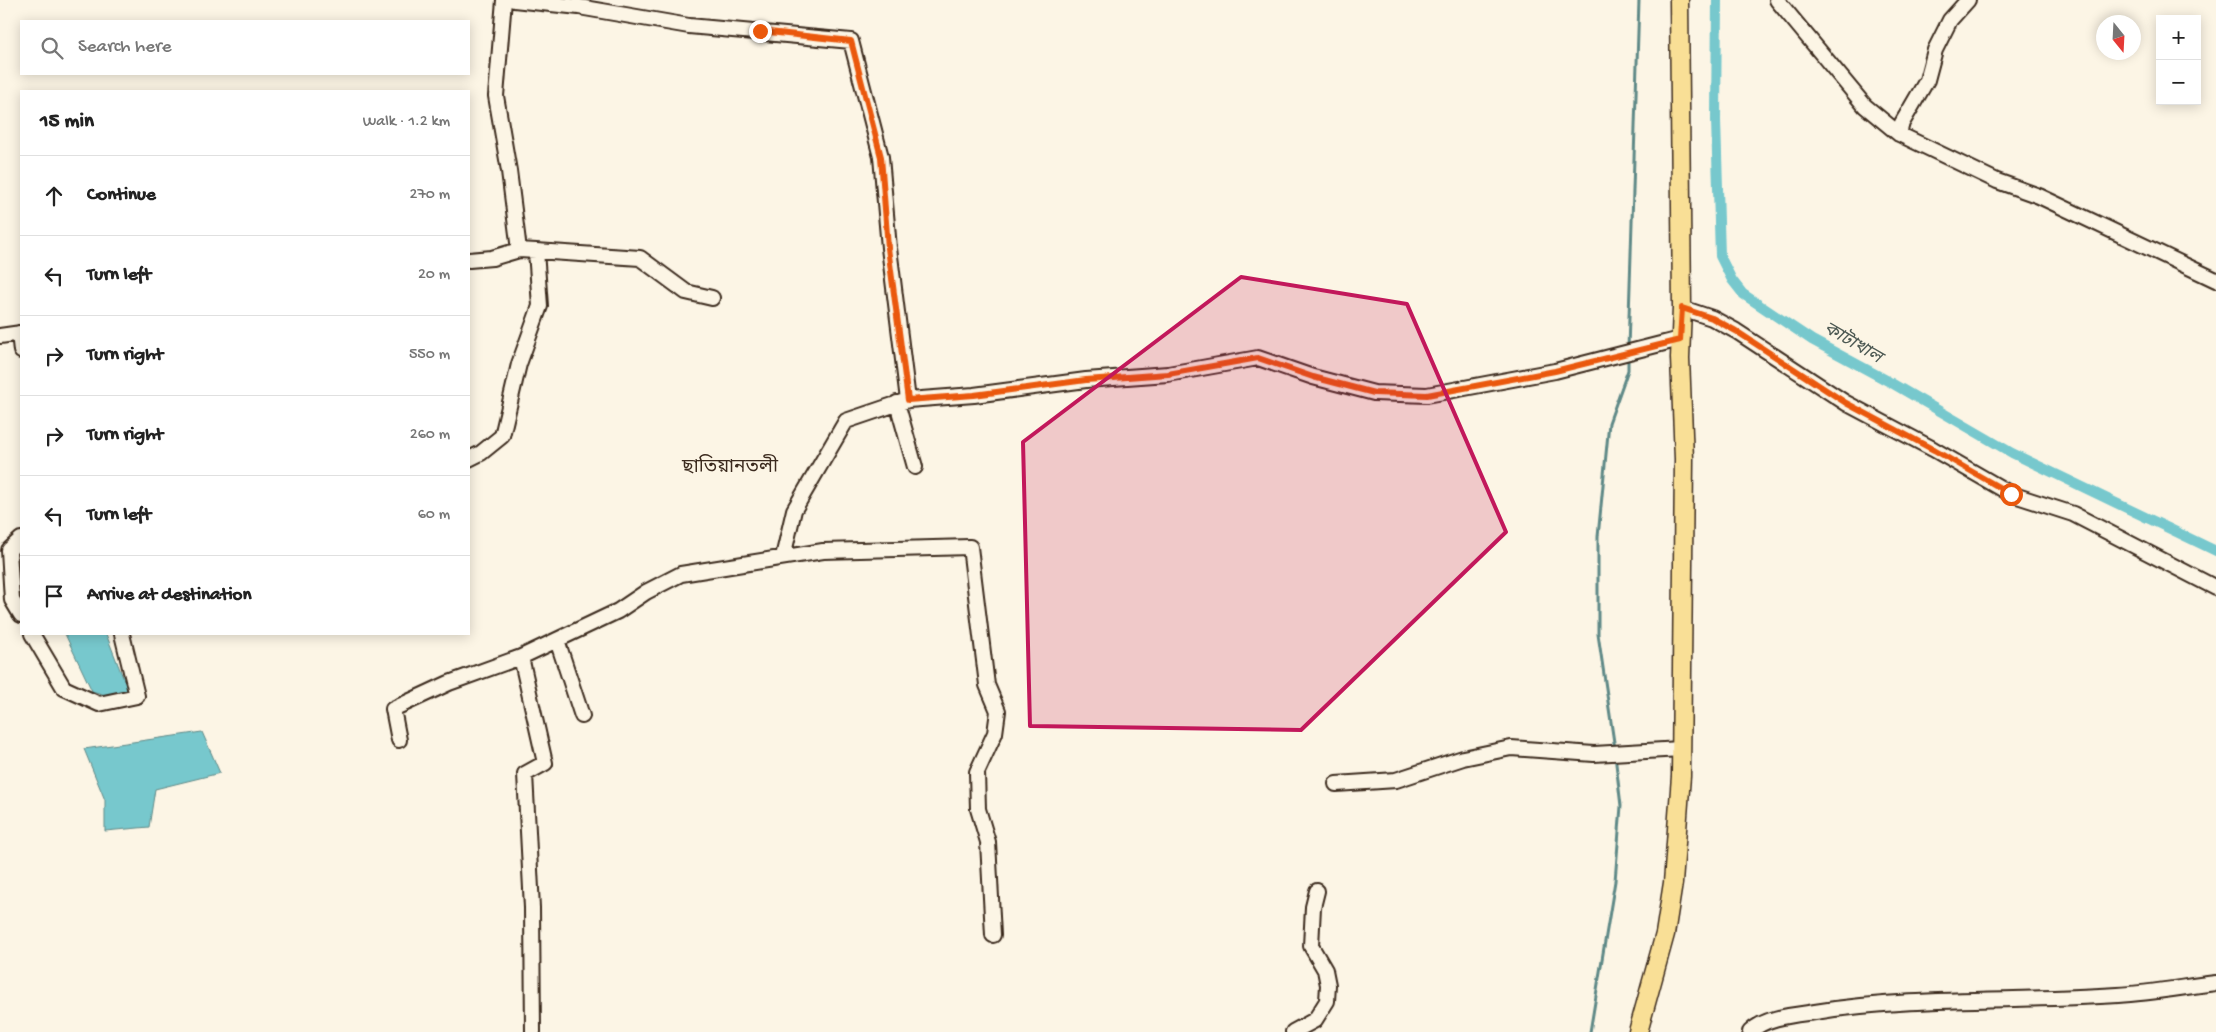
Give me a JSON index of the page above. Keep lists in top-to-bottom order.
{
  "districts": ["ছাতিয়ানতলী"],
  "water": ["কাটাখাল"],
  "north": "bottom",
  "page": {
    "map_buttons": ["+", "−"],
    "search": "Search here",
    "heading": ["15 min", "Walk · 1.2 km"],
    "list": [
      ["Continue", "270 m"],
      ["Turn left", "20 m"],
      ["Turn right", "550 m"],
      ["Turn right", "260 m"],
      ["Turn left", "60 m"],
      "Arrive at destination"
    ]
  }
}
